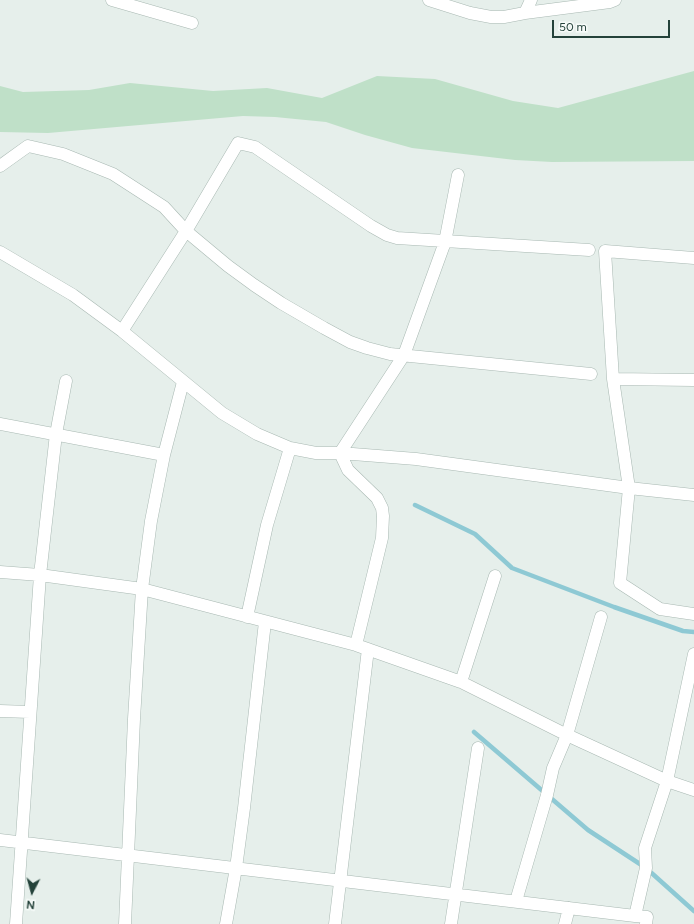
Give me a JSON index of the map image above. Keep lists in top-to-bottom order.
{
  "scale_bar": "50 m",
  "north": "bottom"
}
